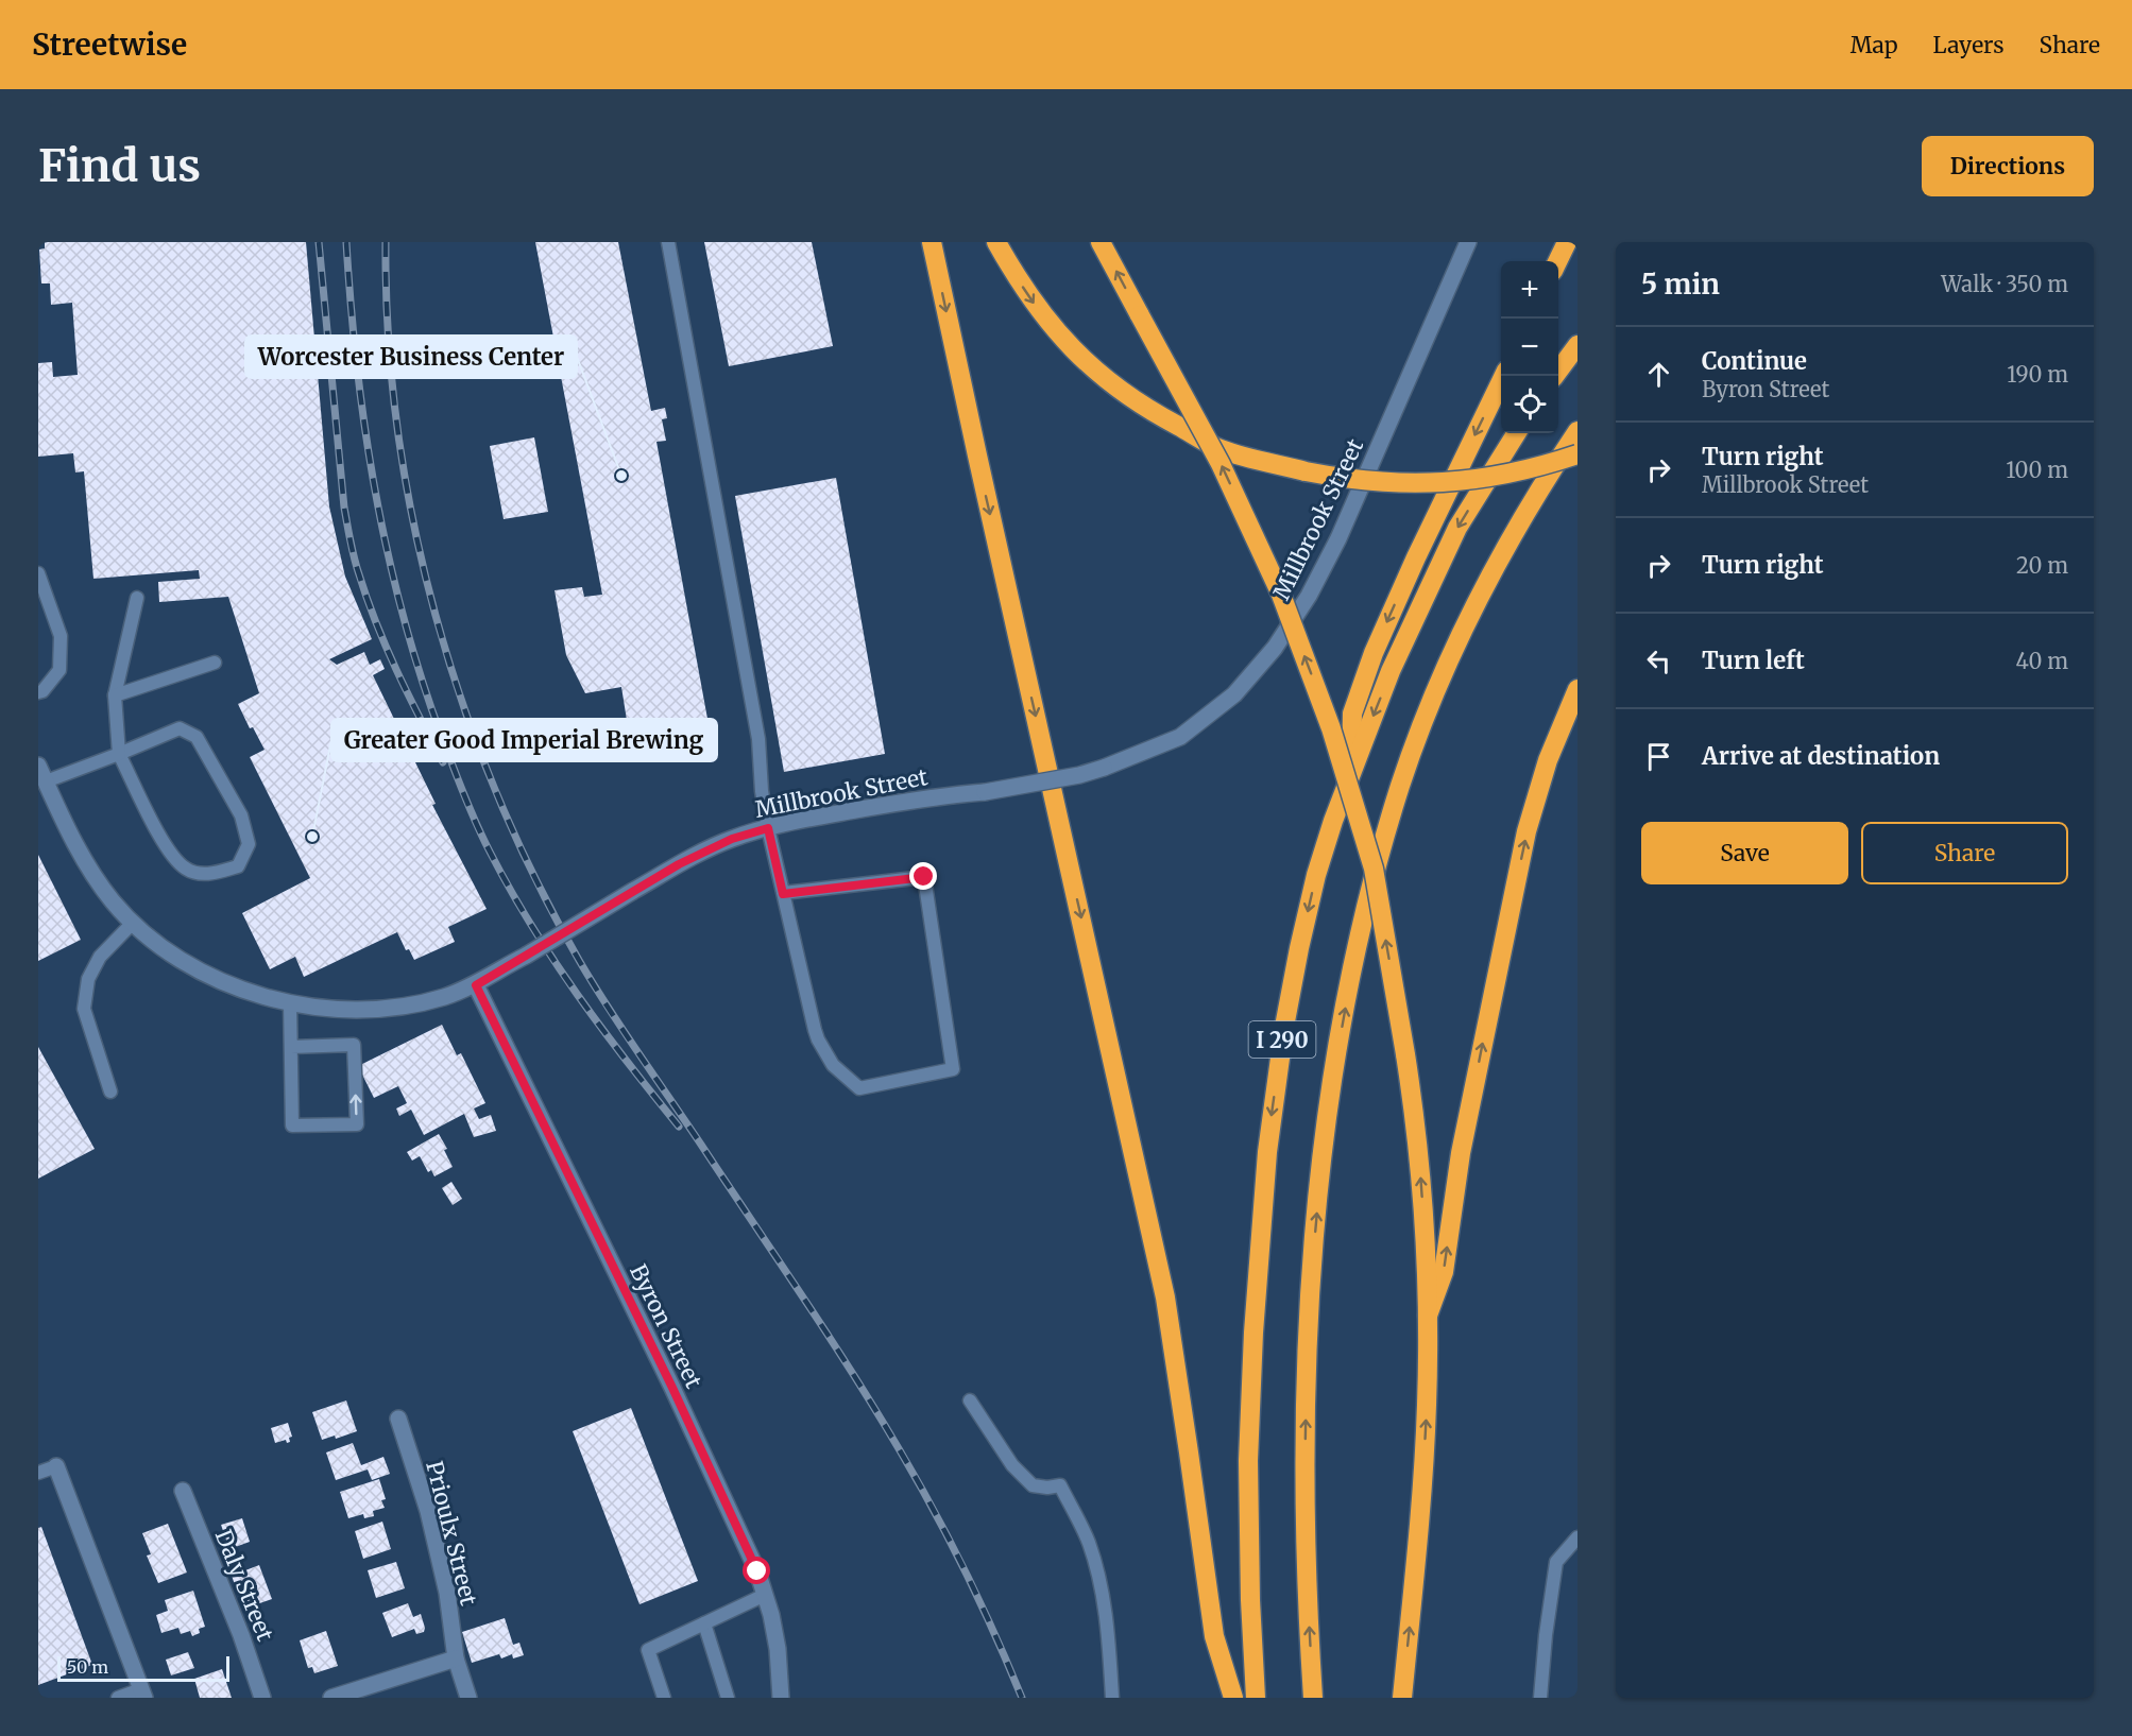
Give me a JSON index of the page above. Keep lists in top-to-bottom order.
{
  "streets": {
    "highway": ["I 290"],
    "main road": [
      "Millbrook Street",
      "Byron Street",
      "Prioulx Street",
      "Daly Street"
    ]
  },
  "crossings": [
    ["Millbrook Street", "Byron Street"]
  ],
  "places": ["Worcester Business Center", "Greater Good Imperial Brewing"],
  "scale_bar": "50 m",
  "page": {
    "header": "Streetwise",
    "nav": ["Map", "Layers", "Share"],
    "buttons": [
      "Directions",
      ["Save", "Share"]
    ],
    "title": "Find us",
    "heading": ["5 min", "Walk · 350 m"],
    "map_buttons": ["+", "−"],
    "list": [
      ["Continue", "Byron Street", "190 m"],
      ["Turn right", "Millbrook Street", "100 m"],
      ["Turn right", "20 m"],
      ["Turn left", "40 m"],
      "Arrive at destination"
    ],
    "scale": "50 m"
  }
}
